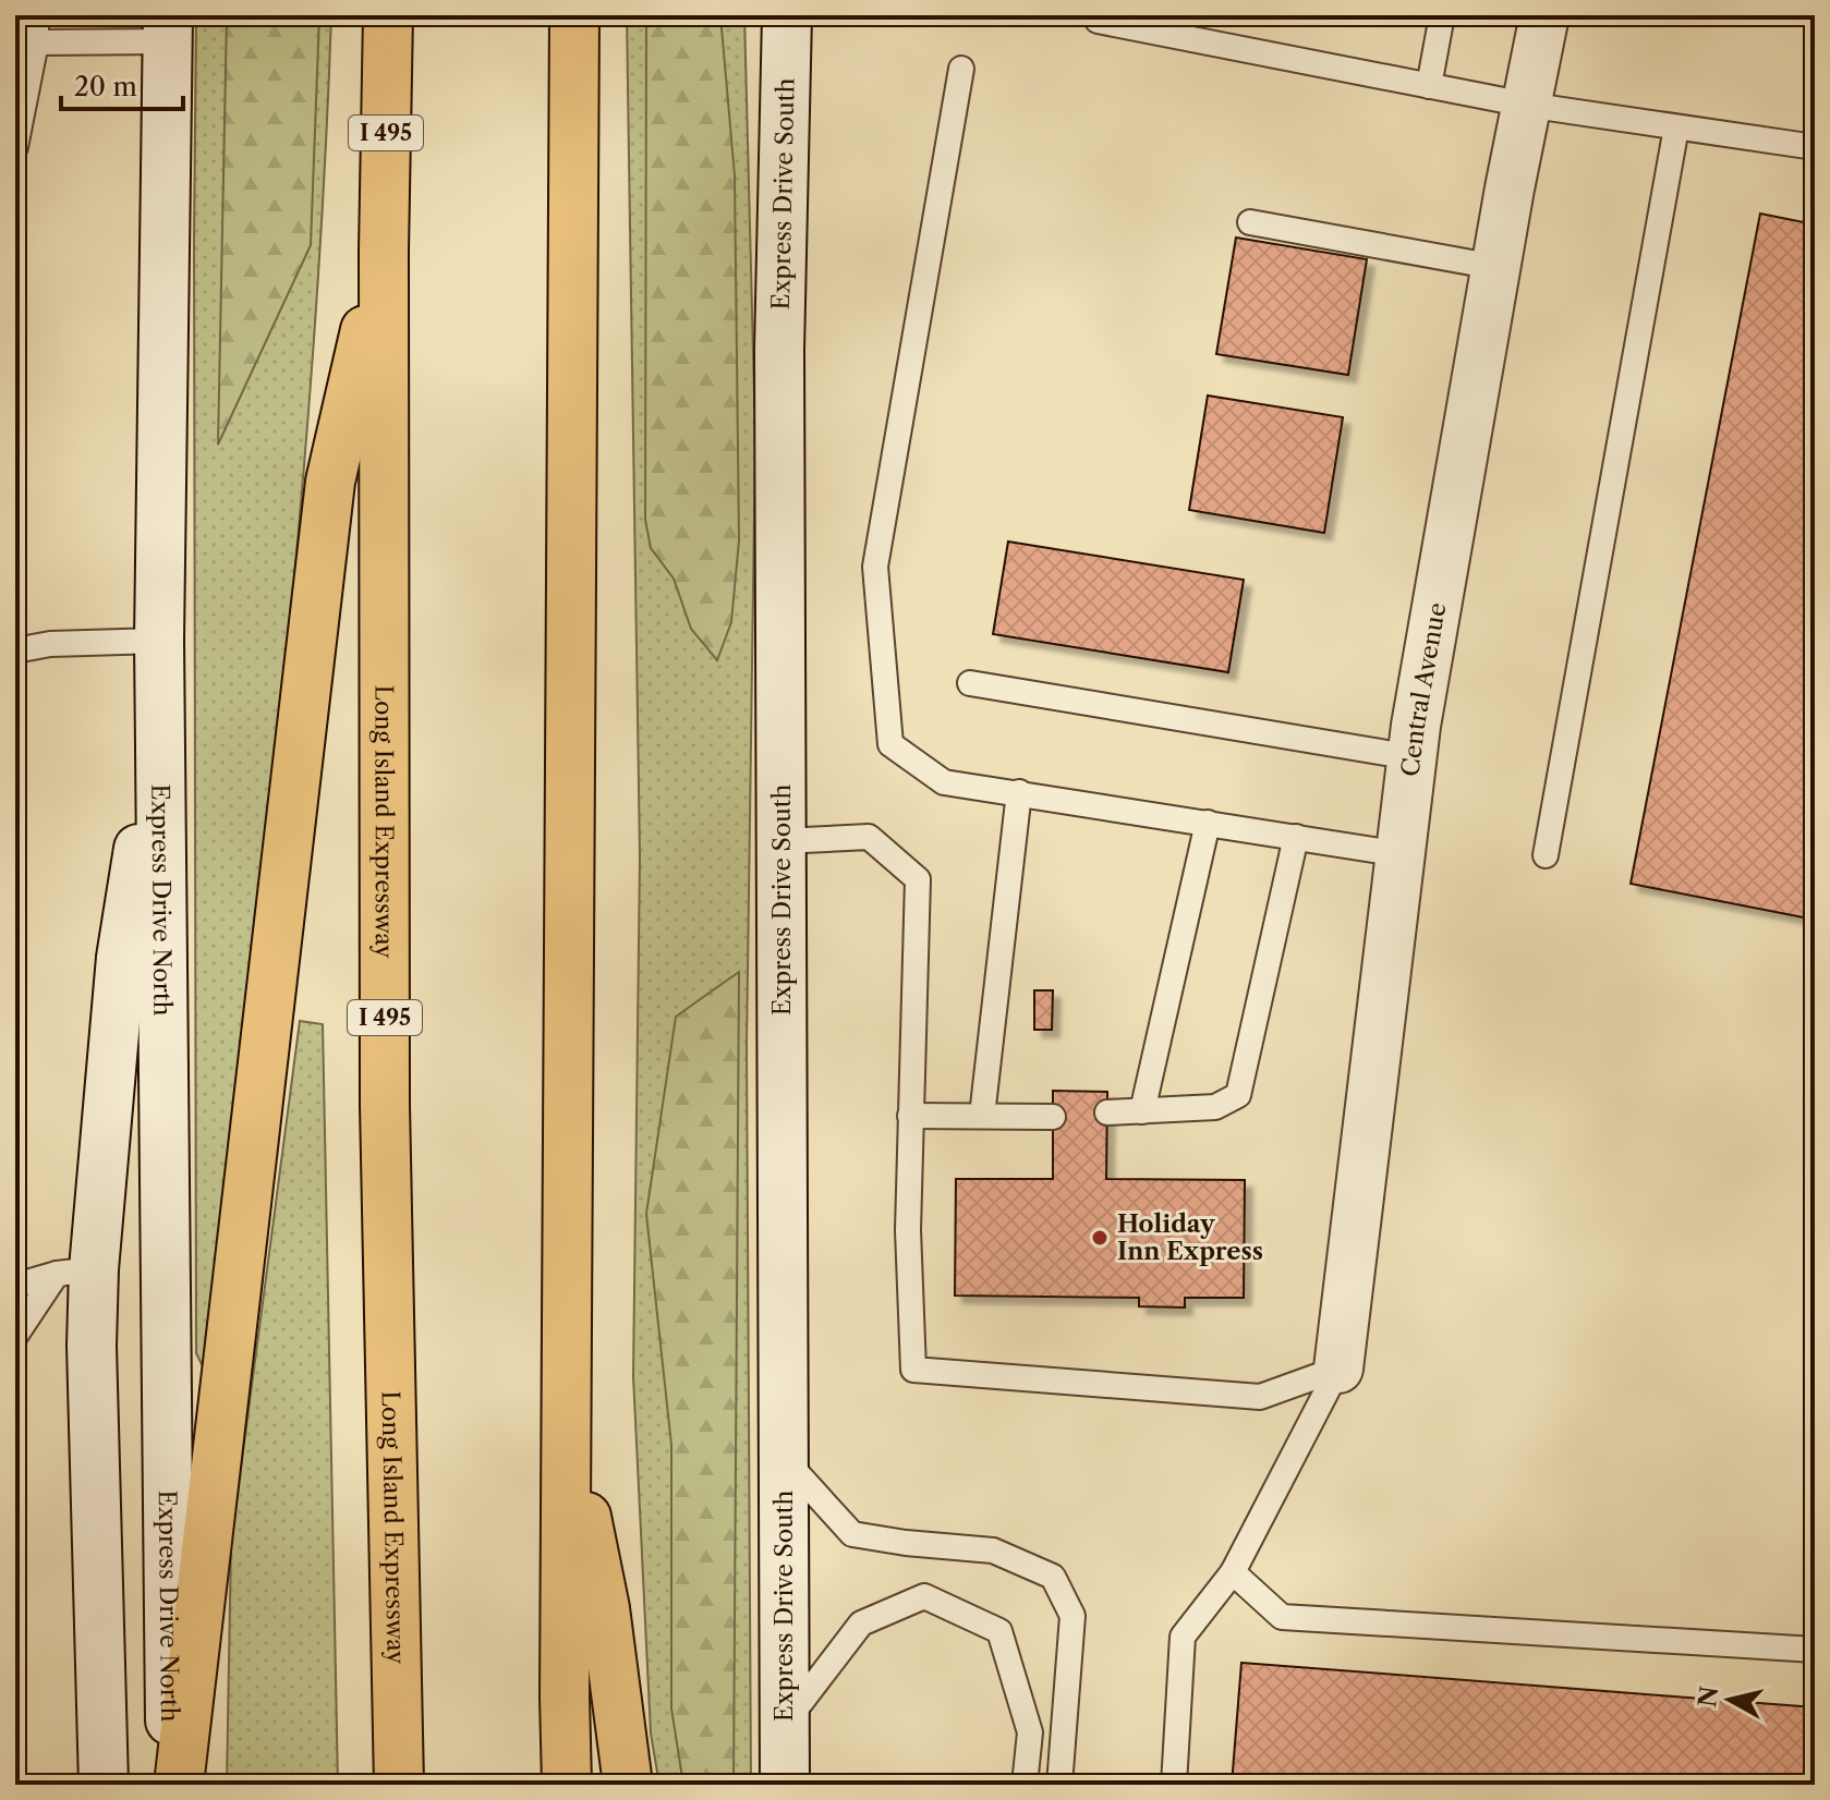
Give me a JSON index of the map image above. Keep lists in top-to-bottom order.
{
  "streets": {
    "highway": ["I 495", "Long Island Expressway"],
    "main road": ["Express Drive South", "Central Avenue", "Express Drive North"]
  },
  "places": ["Holiday Inn Express"],
  "scale_bar": "20 m",
  "north": "left"
}
